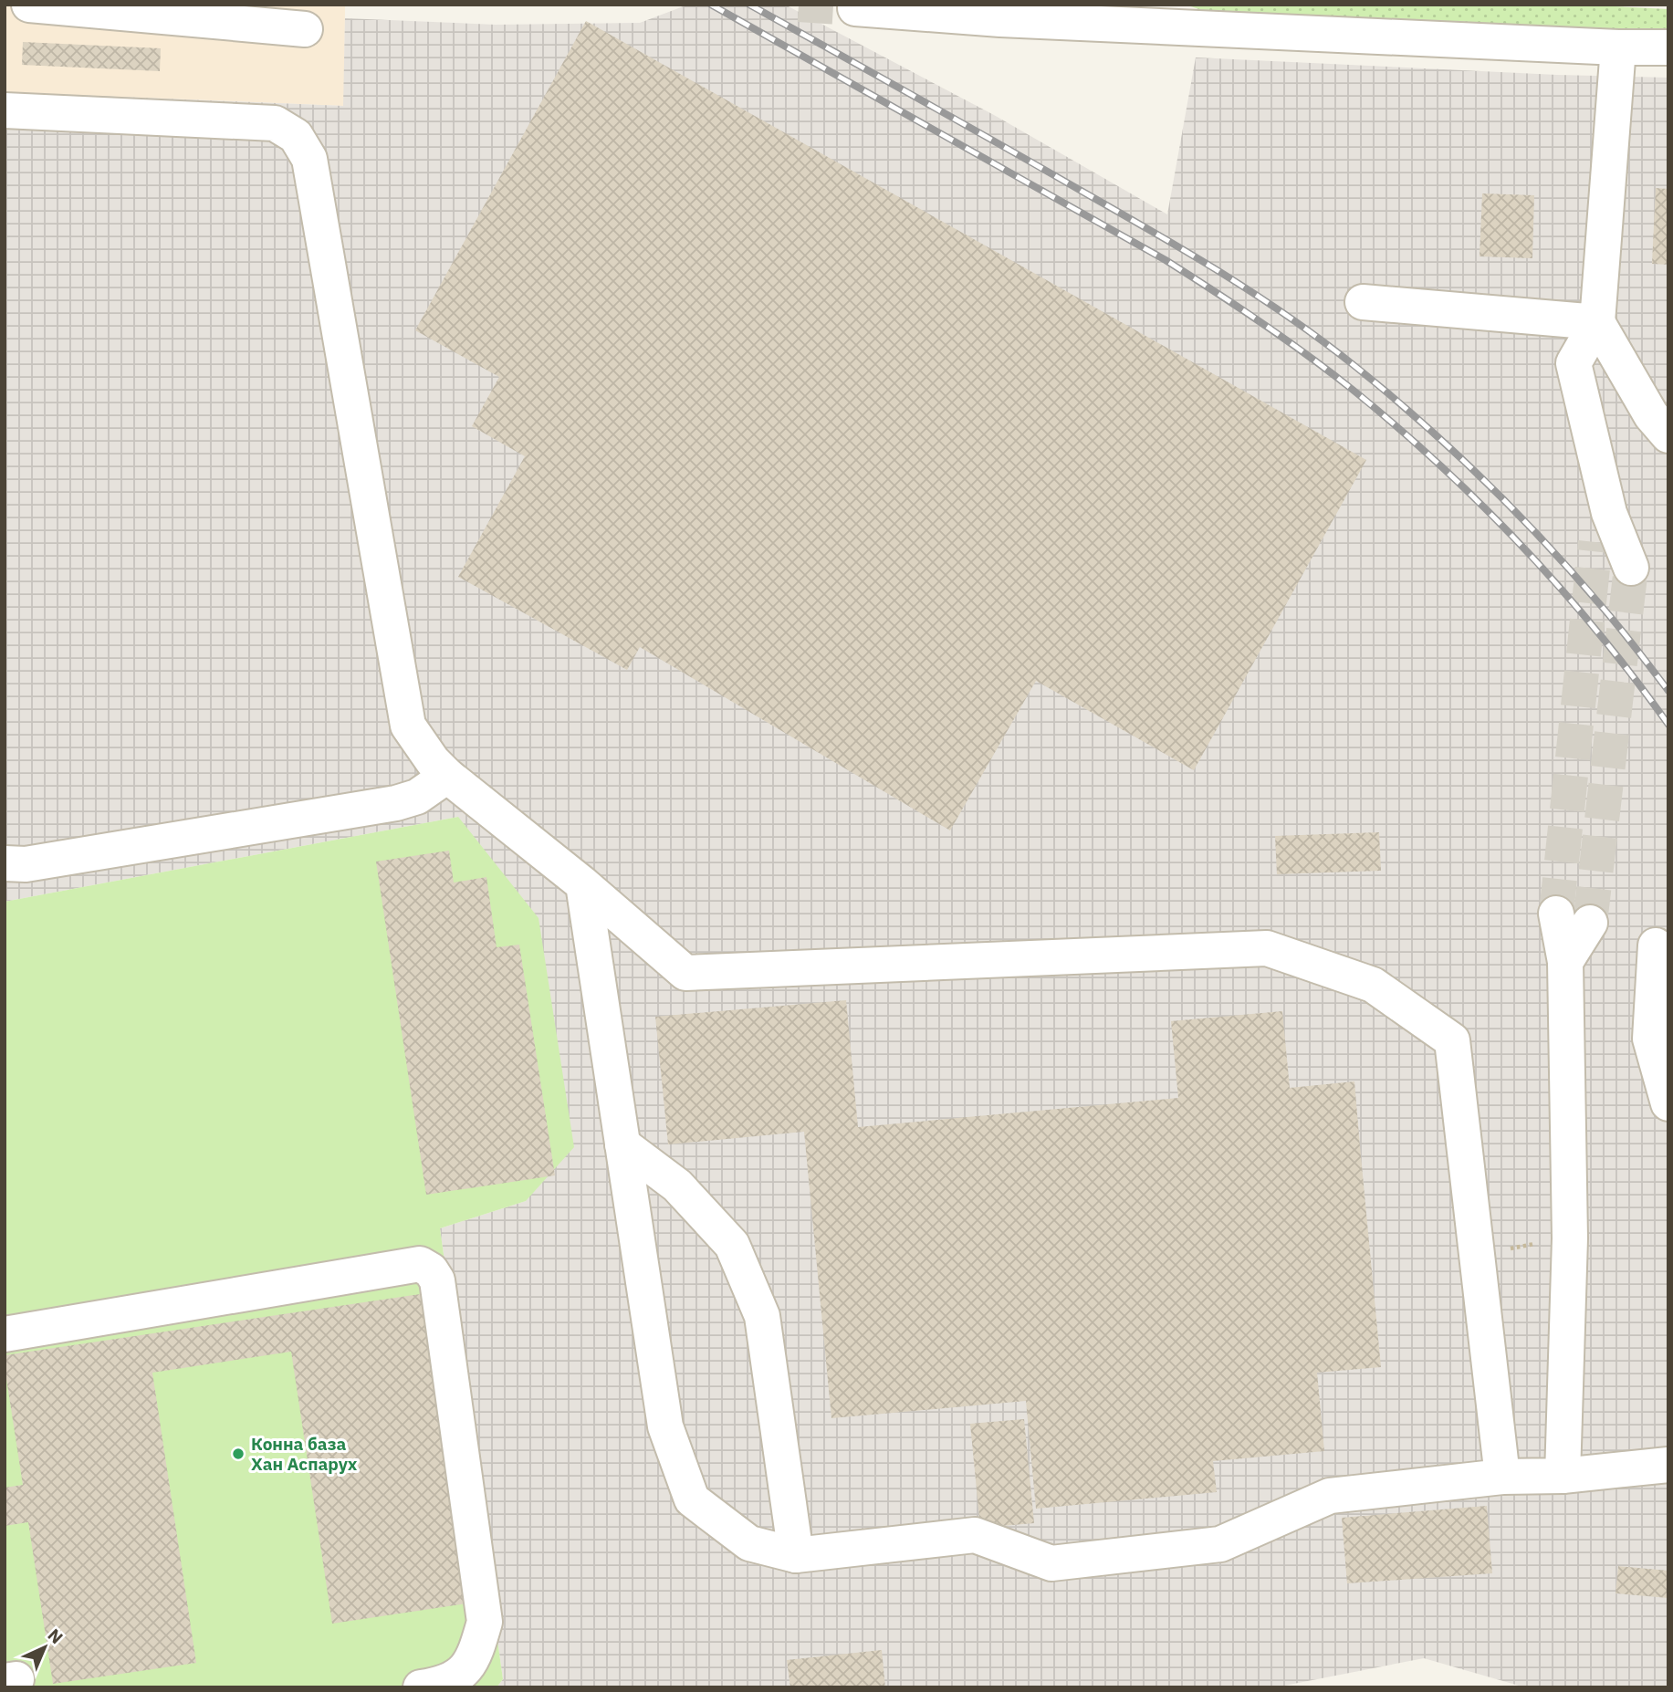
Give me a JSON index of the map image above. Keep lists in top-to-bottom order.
{
  "places": ["Конна база Хан Аспарух"],
  "north": "top right"
}
